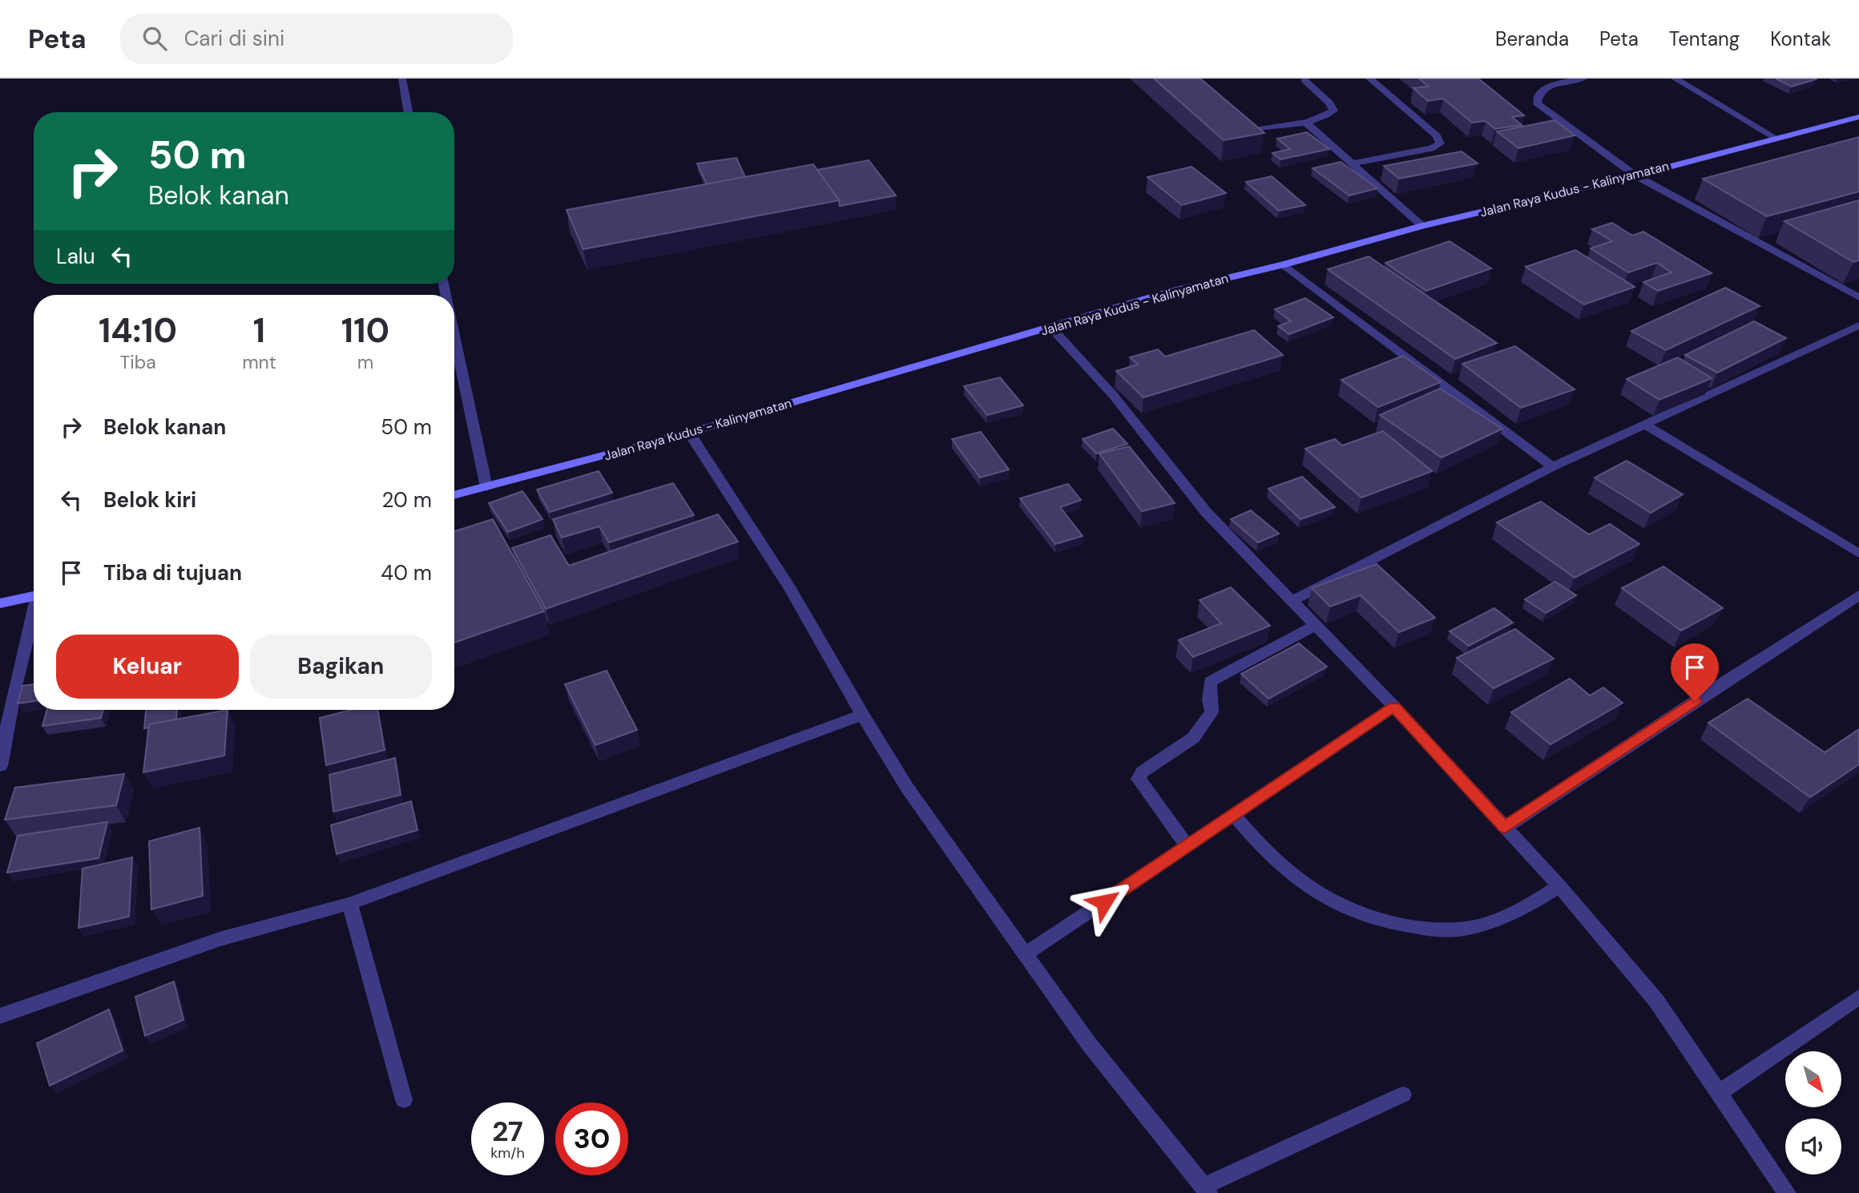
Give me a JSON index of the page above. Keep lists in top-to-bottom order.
{
  "streets": {
    "main road": ["Jalan Raya Kudus - Kalinyamatan"]
  },
  "north": "bottom right",
  "page": {
    "header": "Peta",
    "search": "Cari di sini",
    "nav": [
      "Beranda",
      "Peta",
      "Tentang",
      "Kontak"
    ],
    "turn": ["50 m", "Belok kanan"],
    "then": "Lalu",
    "eta": [
      "14:10",
      "Tiba",
      "1",
      "mnt",
      "110",
      "m"
    ],
    "list": [
      {
        "name": "Belok kanan",
        "value": "50 m"
      },
      {
        "name": "Belok kiri",
        "value": "20 m"
      },
      {
        "name": "Tiba di tujuan",
        "value": "40 m"
      }
    ],
    "buttons": ["Keluar", "Bagikan"],
    "speed": "27 km/h",
    "limit": "30"
  }
}
